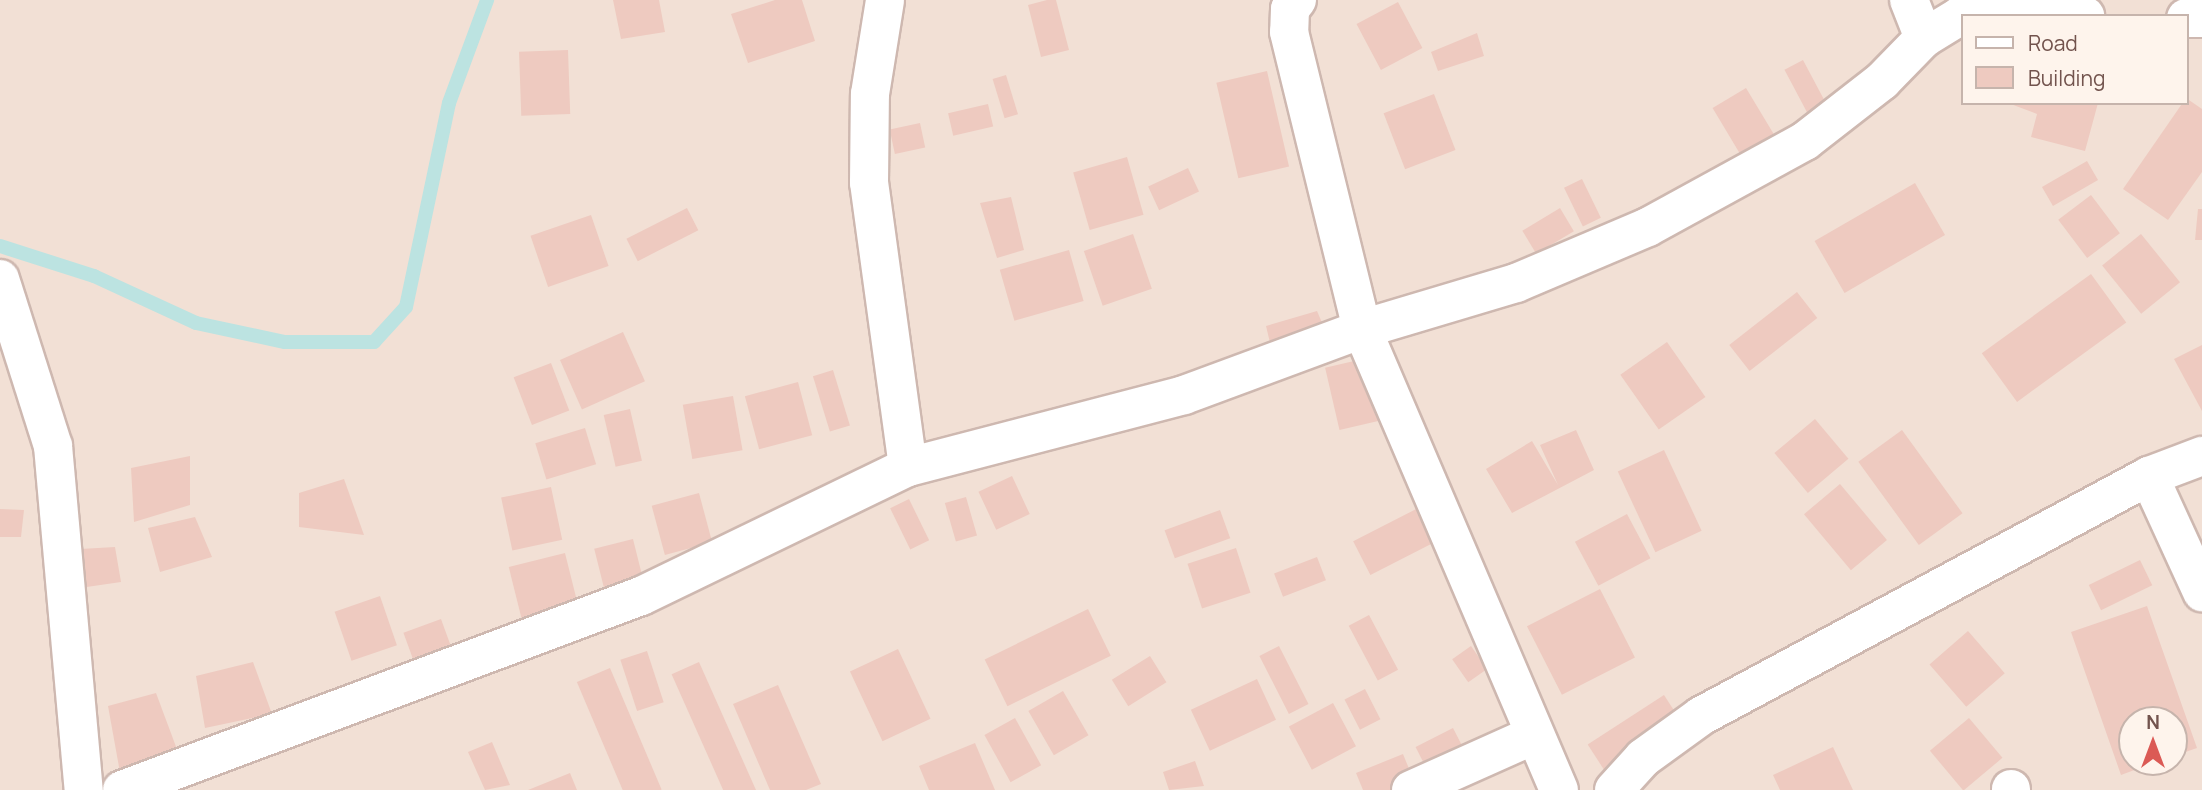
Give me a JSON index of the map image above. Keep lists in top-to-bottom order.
{
  "legend": ["Road", "Building"],
  "north": "top"
}
